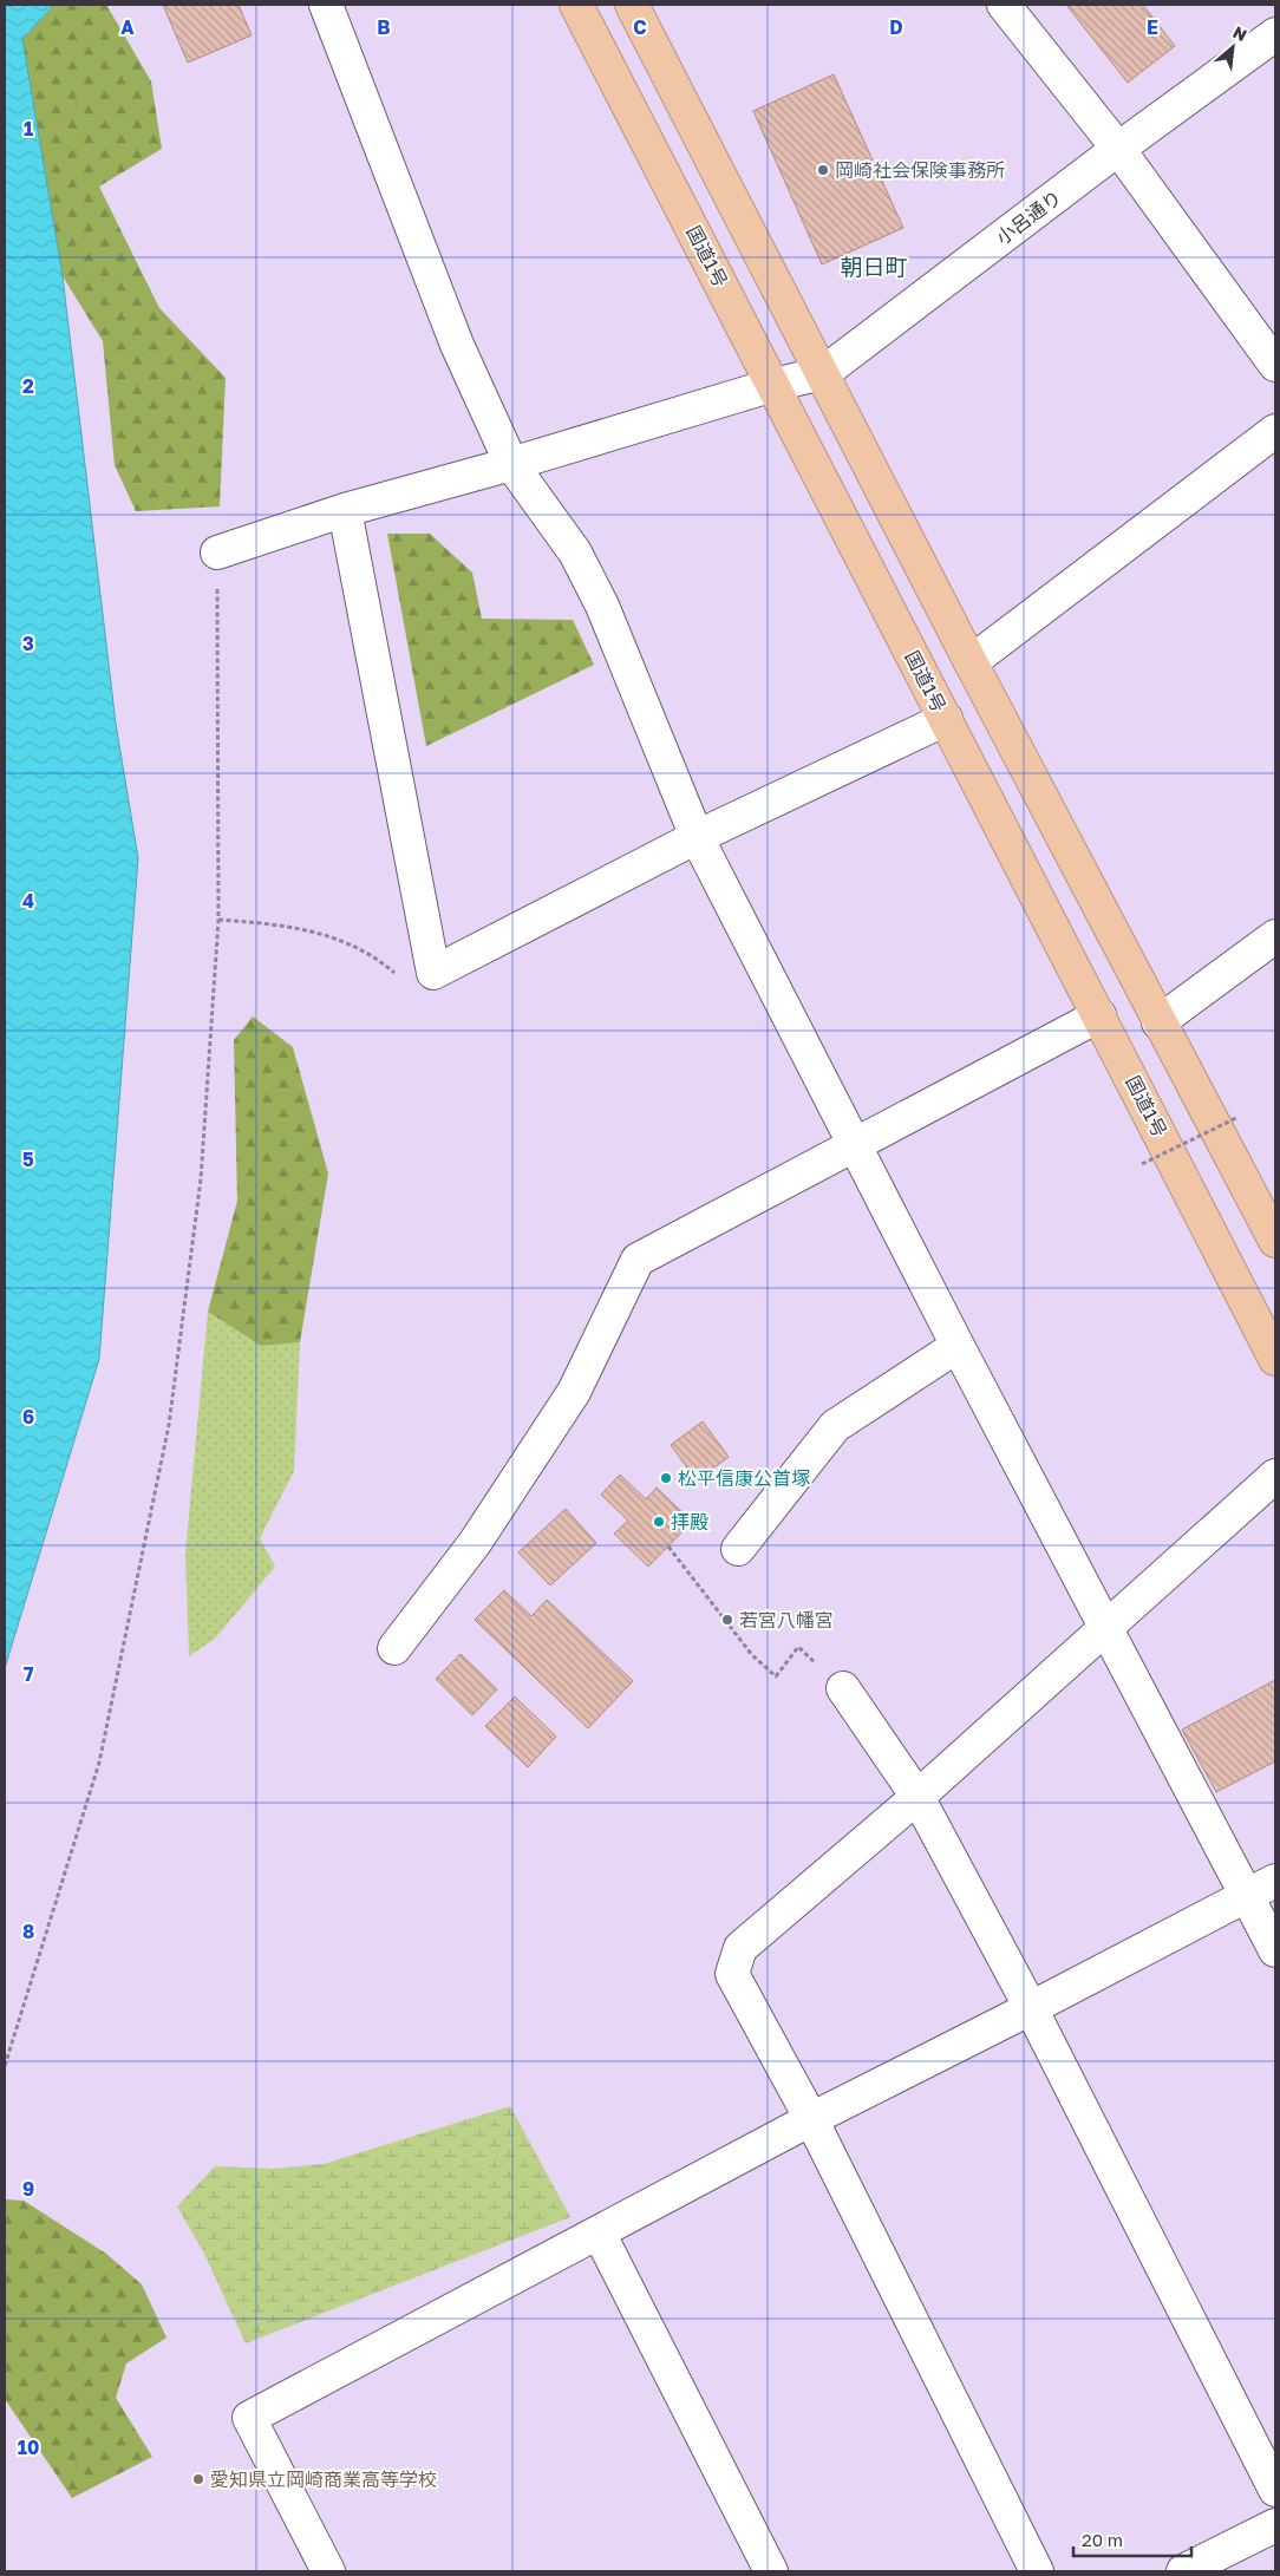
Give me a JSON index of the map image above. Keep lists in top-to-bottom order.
{
  "streets": {
    "highway": ["国道1号"],
    "street": ["小呂通り"]
  },
  "crossings": [
    ["小呂通り", "国道1号"]
  ],
  "districts": ["朝日町"],
  "places": [
    "岡崎社会保険事務所",
    "松平信康公首塚",
    "拝殿",
    "若宮八幡宮",
    "愛知県立岡崎商業高等学校"
  ],
  "scale_bar": "20 m",
  "north": "top right",
  "grid": {
    "columns": [
      "A",
      "B",
      "C",
      "D",
      "E"
    ],
    "rows": [
      "1",
      "2",
      "3",
      "4",
      "5",
      "6",
      "7",
      "8",
      "9",
      "10"
    ]
  }
}
